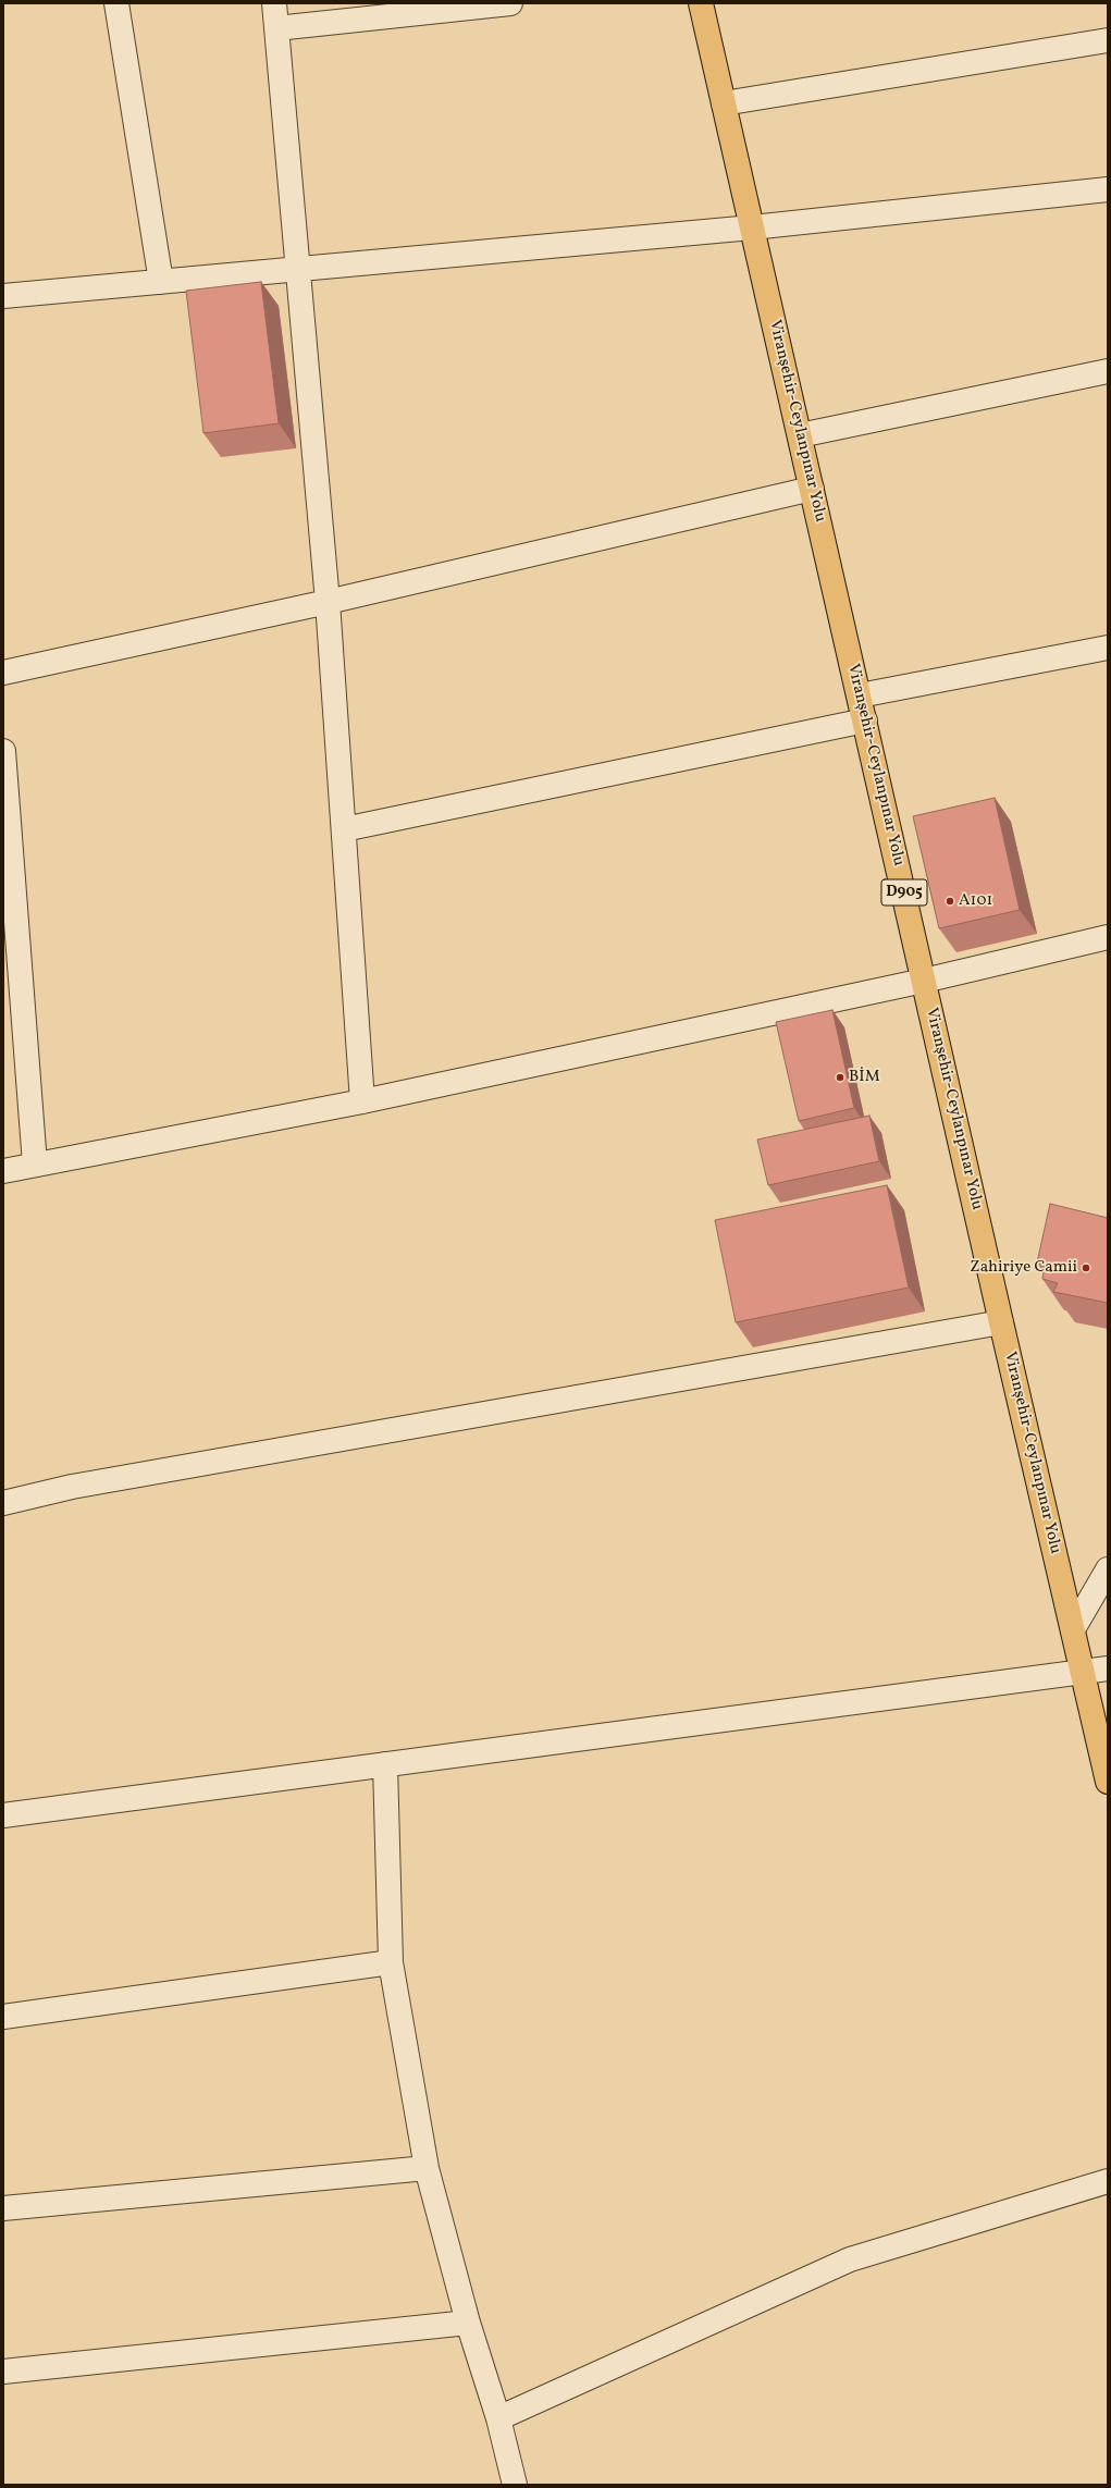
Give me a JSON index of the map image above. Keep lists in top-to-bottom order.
{
  "streets": {
    "main road": ["Viranşehir-Ceylanpınar Yolu", "D905"]
  },
  "places": ["A101", "BİM", "Zahiriye Camii"]
}
